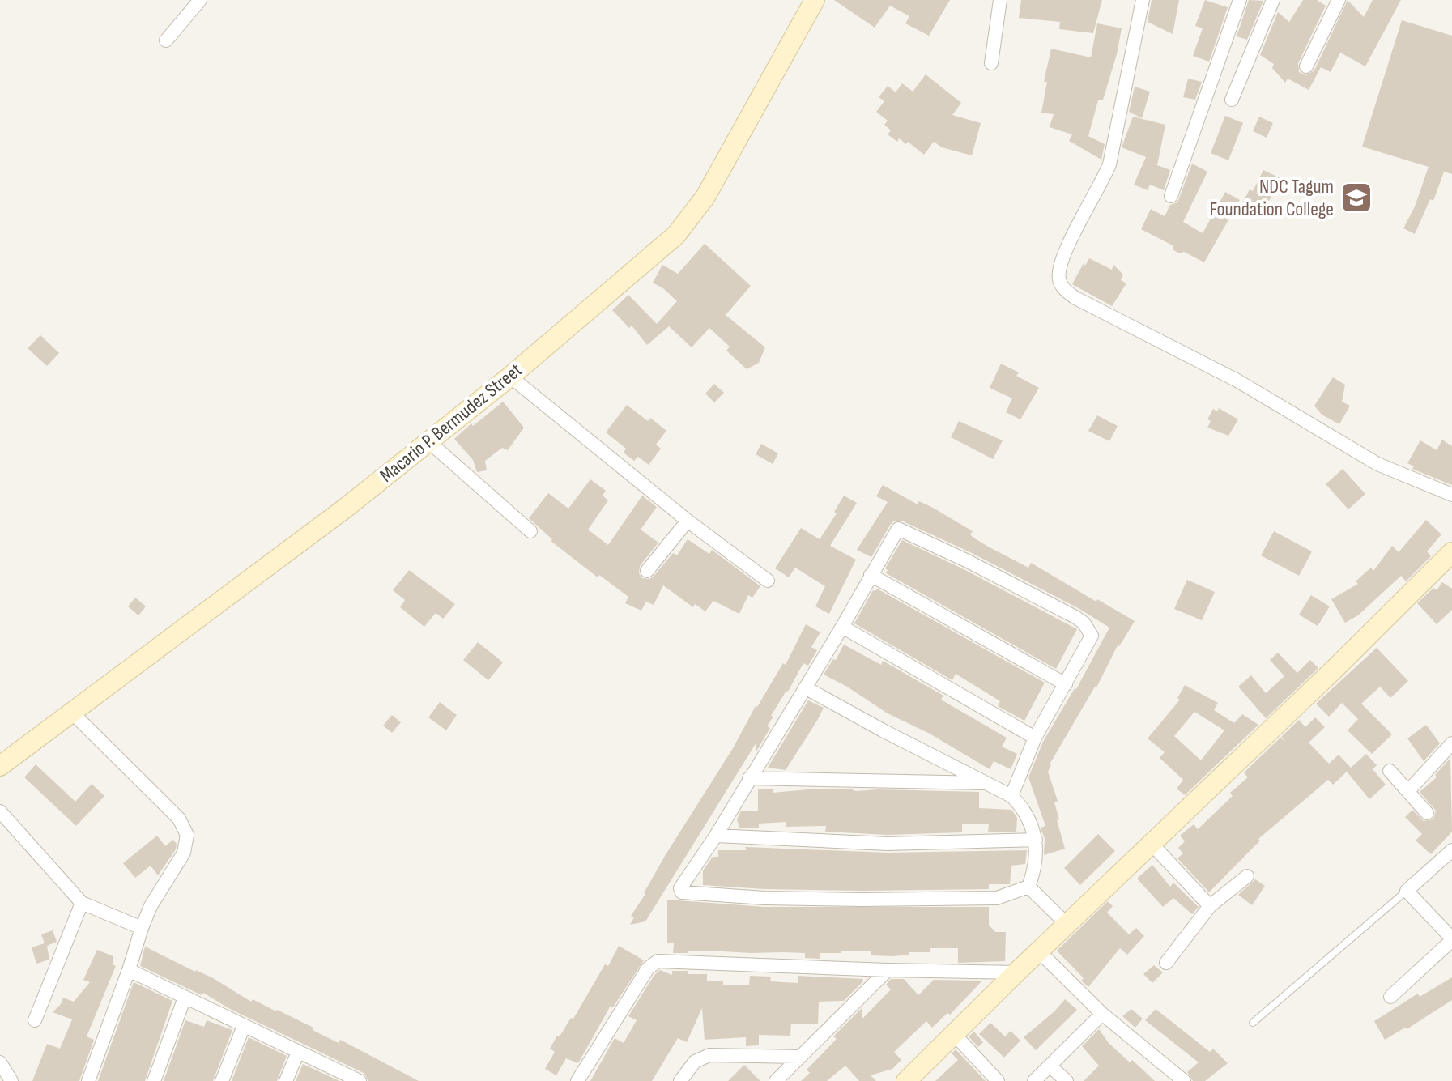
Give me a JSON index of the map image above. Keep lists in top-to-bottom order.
{
  "streets": {
    "main road": ["Macario P. Bermudez Street"]
  },
  "places": {
    "school or university": ["NDC Tagum Foundation College"]
  }
}
